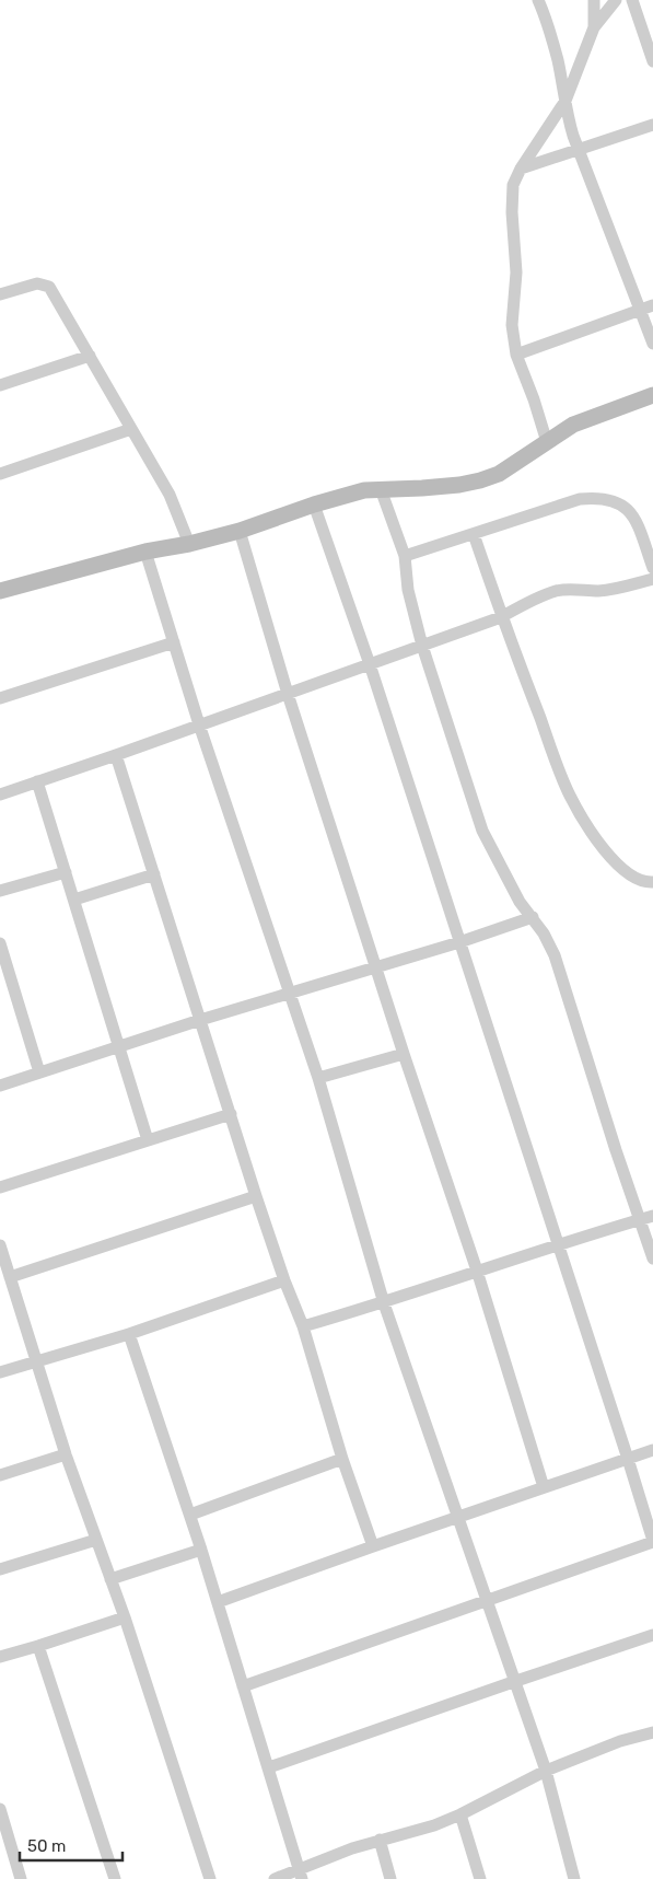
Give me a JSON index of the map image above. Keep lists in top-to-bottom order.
{
  "scale_bar": "50 m"
}
